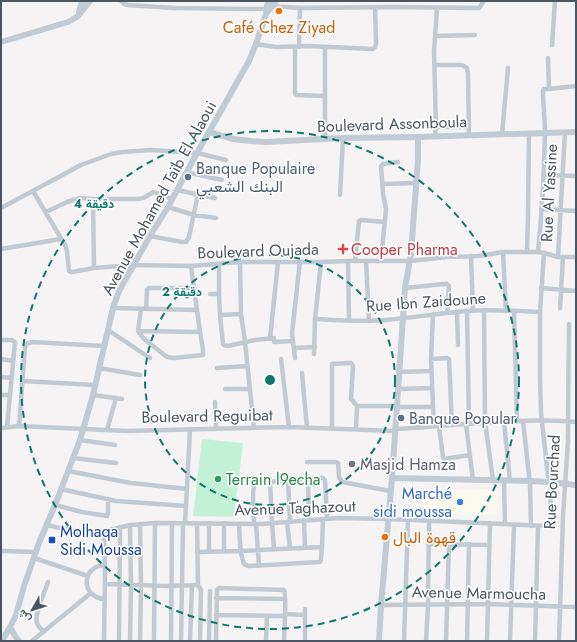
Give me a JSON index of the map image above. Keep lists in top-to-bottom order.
{
  "streets": {
    "street": [
      "Boulevard Assonboula",
      "Rue Al Yassine",
      "Avenue Mohamed Taïb El Alaoui",
      "Boulevard Oujada",
      "Rue Ibn Zaidoune",
      "Boulevard Reguibat",
      "Rue Bourchad",
      "Avenue Taghazout",
      "Avenue Marmoucha"
    ]
  },
  "crossings": [
    ["Boulevard Assonboula", "Rue Al Yassine"],
    ["Boulevard Assonboula", "Avenue Mohamed Taïb El Alaoui"],
    ["Rue Al Yassine", "Boulevard Oujada"],
    ["Avenue Mohamed Taïb El Alaoui", "Boulevard Oujada"],
    ["Avenue Mohamed Taïb El Alaoui", "Boulevard Reguibat"],
    ["Avenue Mohamed Taïb El Alaoui", "Avenue Taghazout"],
    ["Boulevard Reguibat", "Rue Bourchad"],
    ["Rue Bourchad", "Avenue Marmoucha"]
  ],
  "places": {
    "other": [
      "Café Chez Ziyad",
      "Banque Populaire البنك الشعبي",
      "Banque Popular",
      "Masjid Hamza",
      "Terrain l9echa",
      "Marché sidi moussa",
      "قهوة البال"
    ],
    "health": ["Cooper Pharma"],
    "transit": ["Molhaqa Sidi Moussa"]
  },
  "north": "bottom left",
  "rings": ["4 دقيقة", "2 دقيقة"]
}
